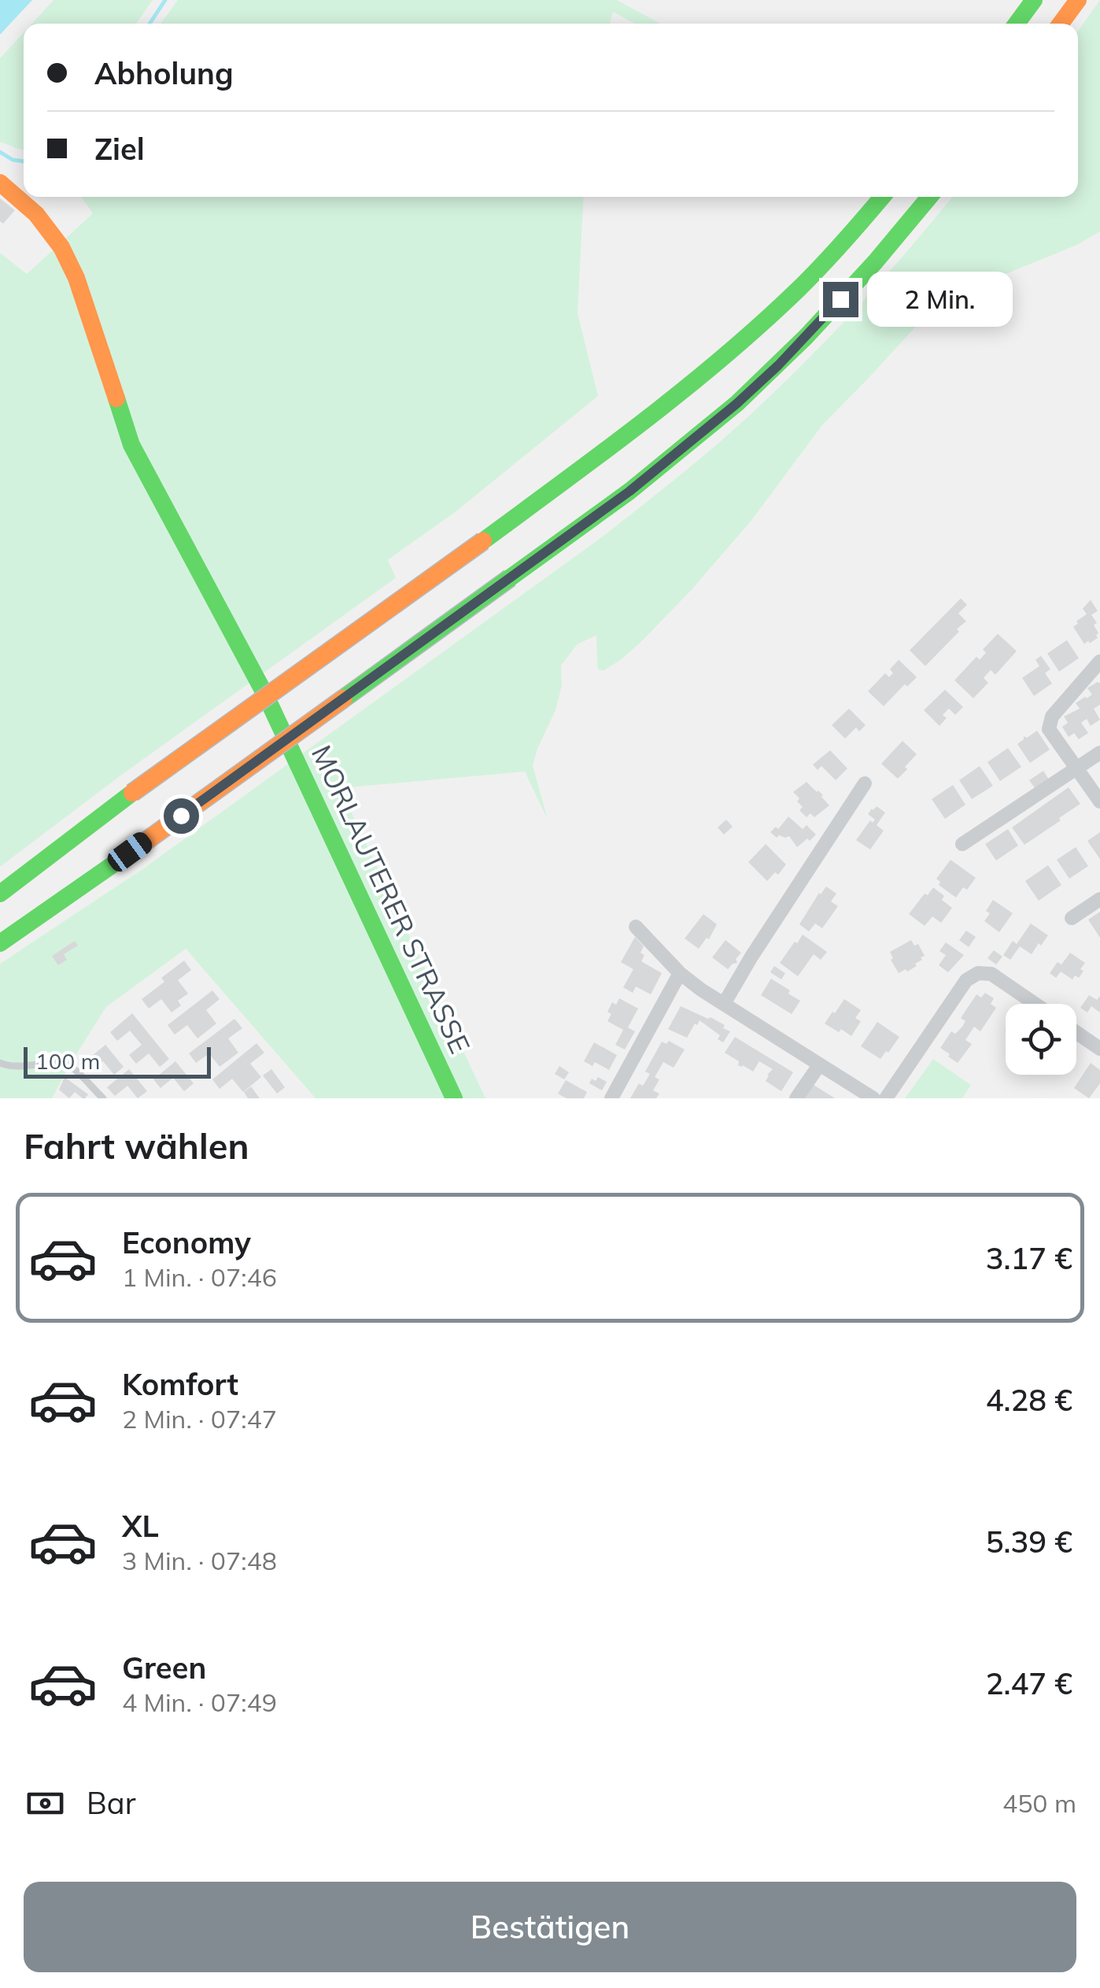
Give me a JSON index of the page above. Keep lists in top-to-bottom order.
{
  "streets": {
    "main road": ["MORLAUTERER STRASSE"]
  },
  "scale_bar": "100 m",
  "page": {
    "banner": ["Abholung", "Ziel"],
    "bubble": "2 Min.",
    "scale": "100 m",
    "heading": "Fahrt wählen",
    "list": [
      {
        "name": "Economy",
        "note": "1 Min. · 07:46",
        "value": "3.17 €"
      },
      {
        "name": "Komfort",
        "note": "2 Min. · 07:47",
        "value": "4.28 €"
      },
      {
        "name": "XL",
        "note": "3 Min. · 07:48",
        "value": "5.39 €"
      },
      {
        "name": "Green",
        "note": "4 Min. · 07:49",
        "value": "2.47 €"
      }
    ],
    "pay": ["Bar", "450 m"],
    "buttons": "Bestätigen"
  }
}
